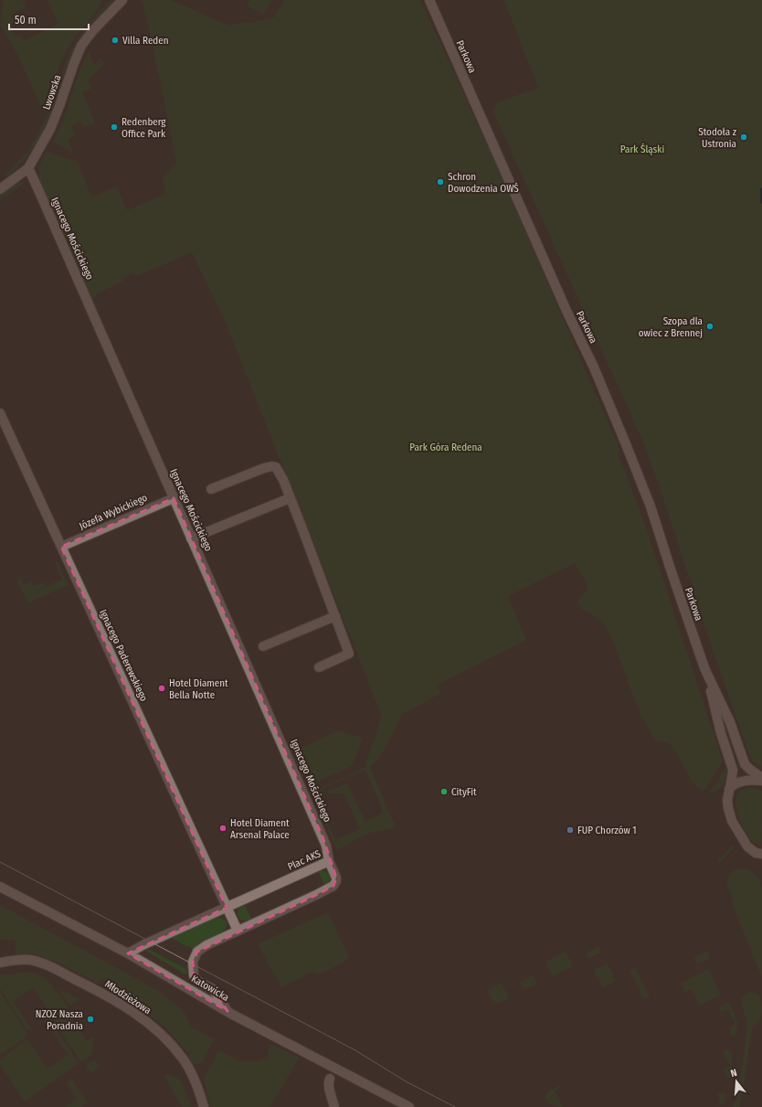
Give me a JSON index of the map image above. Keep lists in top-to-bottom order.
{
  "streets": {
    "street": [
      "Parkowa",
      "Lwowska",
      "Ignacego Mościckiego",
      "Józefa Wybickiego",
      "Ignacego Paderewskiego",
      "Plac AKS",
      "Katowicka",
      "Młodzieżowa"
    ]
  },
  "crossings": [
    ["Lwowska", "Ignacego Mościckiego"],
    ["Ignacego Mościckiego", "Józefa Wybickiego"],
    ["Ignacego Mościckiego", "Plac AKS"],
    ["Józefa Wybickiego", "Ignacego Paderewskiego"],
    ["Ignacego Paderewskiego", "Plac AKS"],
    ["Plac AKS", "Katowicka"]
  ],
  "parks": ["Park Śląski", "Park Góra Redena"],
  "places": [
    "Villa Reden",
    "Redenberg Office Park",
    "Stodoła z Ustronia",
    "Schron Dowodzenia OWŚ",
    "Szopa dla owiec z Brennej",
    "Hotel Diament Bella Notte",
    "CityFit",
    "Hotel Diament Arsenal Palace",
    "FUP Chorzów 1",
    "NZOZ Nasza Poradnia"
  ],
  "scale_bar": "50 m",
  "north": "top"
}
